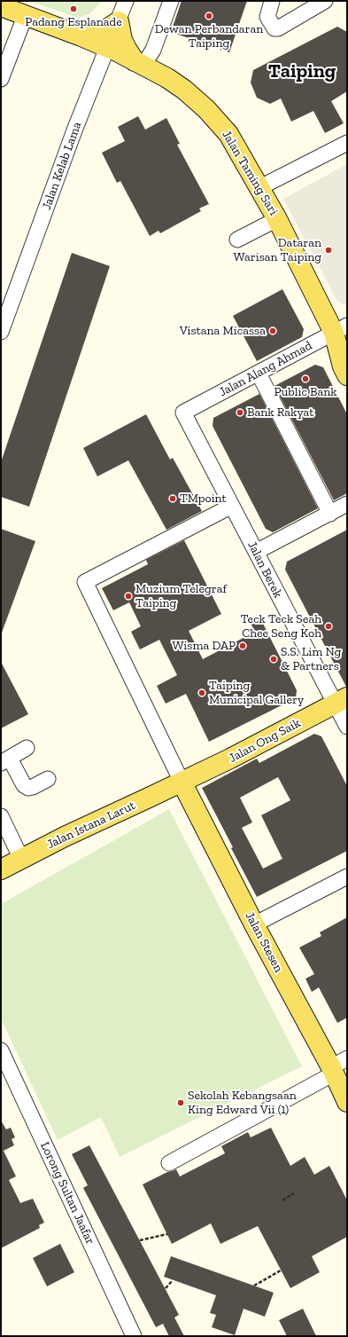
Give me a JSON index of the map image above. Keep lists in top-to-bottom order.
{
  "streets": {
    "main road": [
      "Jalan Taming Sari",
      "Jalan Ong Saik",
      "Jalan Istana Larut",
      "Jalan Stesen"
    ],
    "street": [
      "Jalan Kelab Lama",
      "Jalan Alang Ahmad",
      "Jalan Berek",
      "Lorong Sultan Jaafar"
    ]
  },
  "crossings": [
    ["Jalan Kelab Lama", "Jalan Taming Sari"],
    ["Jalan Taming Sari", "Jalan Alang Ahmad"],
    ["Jalan Alang Ahmad", "Jalan Berek"],
    ["Jalan Berek", "Jalan Ong Saik"],
    ["Jalan Ong Saik", "Jalan Istana Larut"],
    ["Jalan Ong Saik", "Jalan Stesen"],
    ["Jalan Istana Larut", "Jalan Stesen"]
  ],
  "districts": ["Taiping"],
  "places": [
    "Padang Esplanade",
    "Dewan Perbandaran Taiping",
    "Dataran Warisan Taiping",
    "Vistana Micassa",
    "Public Bank",
    "Bank Rakyat",
    "TMpoint",
    "Muzium Telegraf Taiping",
    "Teck Teck Seah Chee Seng Koh",
    "Wisma DAP",
    "S.S. Lim Ng & Partners",
    "Taiping Municipal Gallery",
    "Sekolah Kebangsaan King Edward Vii (1)"
  ]
}
